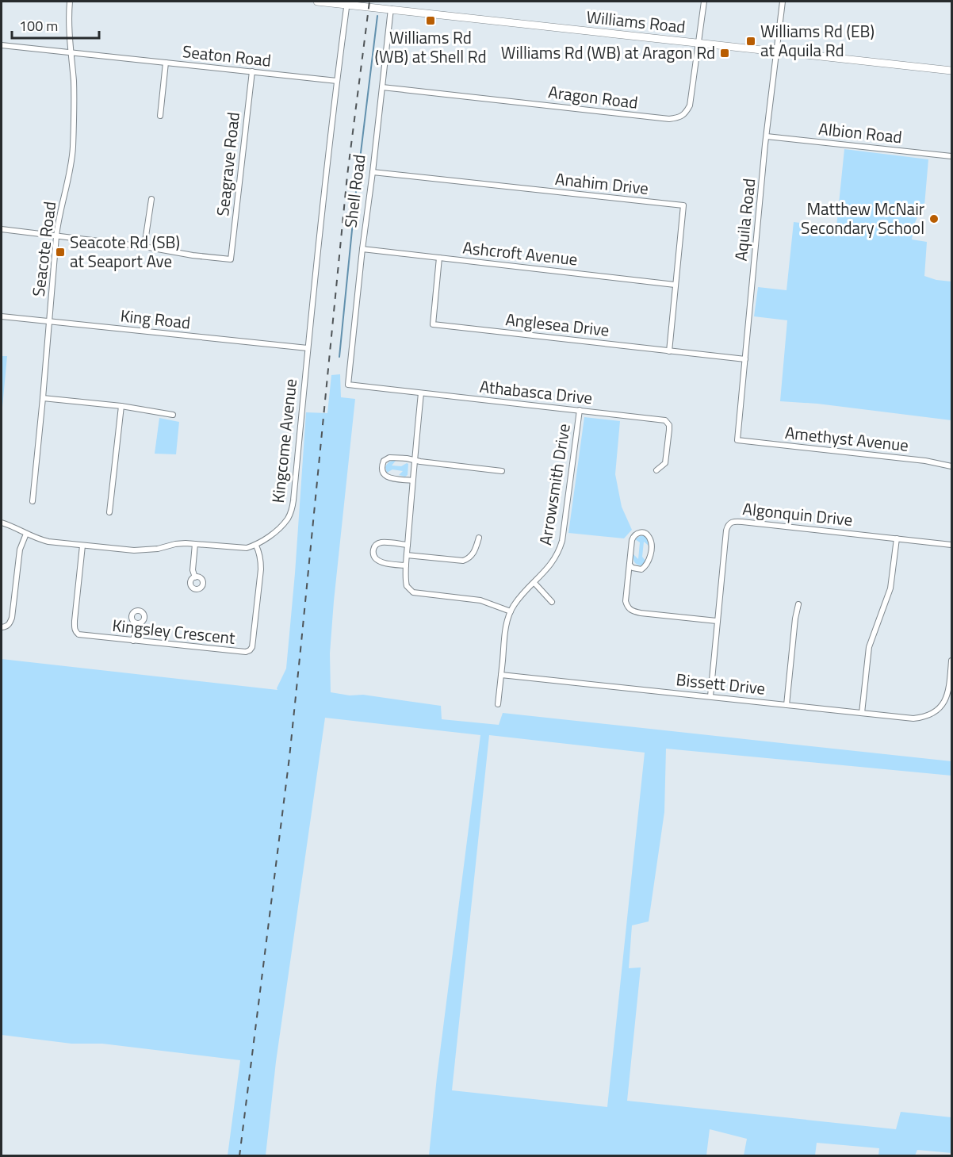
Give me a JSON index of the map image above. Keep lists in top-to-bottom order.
{
  "streets": {
    "street": [
      "Williams Road",
      "Seaton Road",
      "Aragon Road",
      "Albion Road",
      "Seagrave Road",
      "Anahim Drive",
      "Shell Road",
      "Aquila Road",
      "Seacote Road",
      "Ashcroft Avenue",
      "King Road",
      "Anglesea Drive",
      "Athabasca Drive",
      "Amethyst Avenue",
      "Kingcome Avenue",
      "Arrowsmith Drive",
      "Algonquin Drive",
      "Kingsley Crescent",
      "Bissett Drive"
    ]
  },
  "crossings": [
    ["Williams Road", "Aragon Road"],
    ["Williams Road", "Shell Road"],
    ["Williams Road", "Aquila Road"],
    ["Seaton Road", "Seagrave Road"],
    ["Seaton Road", "Shell Road"],
    ["Seaton Road", "Seacote Road"],
    ["Aragon Road", "Shell Road"],
    ["Albion Road", "Aquila Road"],
    ["Anahim Drive", "Shell Road"],
    ["Anahim Drive", "Ashcroft Avenue"],
    ["Anahim Drive", "Anglesea Drive"],
    ["Shell Road", "Ashcroft Avenue"],
    ["Shell Road", "King Road"],
    ["Shell Road", "Athabasca Drive"],
    ["Shell Road", "Kingcome Avenue"],
    ["Aquila Road", "Anglesea Drive"],
    ["Aquila Road", "Amethyst Avenue"],
    ["Seacote Road", "King Road"],
    ["Ashcroft Avenue", "Anglesea Drive"],
    ["King Road", "Kingcome Avenue"],
    ["Athabasca Drive", "Arrowsmith Drive"],
    ["Kingcome Avenue", "Kingsley Crescent"],
    ["Arrowsmith Drive", "Bissett Drive"],
    ["Algonquin Drive", "Bissett Drive"]
  ],
  "places": {
    "transit": [
      "Williams Rd (WB) at Shell Rd",
      "Williams Rd (EB) at Aquila Rd",
      "Williams Rd (WB) at Aragon Rd",
      "Seacote Rd (SB) at Seaport Ave"
    ],
    "other": ["Matthew McNair Secondary School"]
  },
  "scale_bar": "100 m"
}
